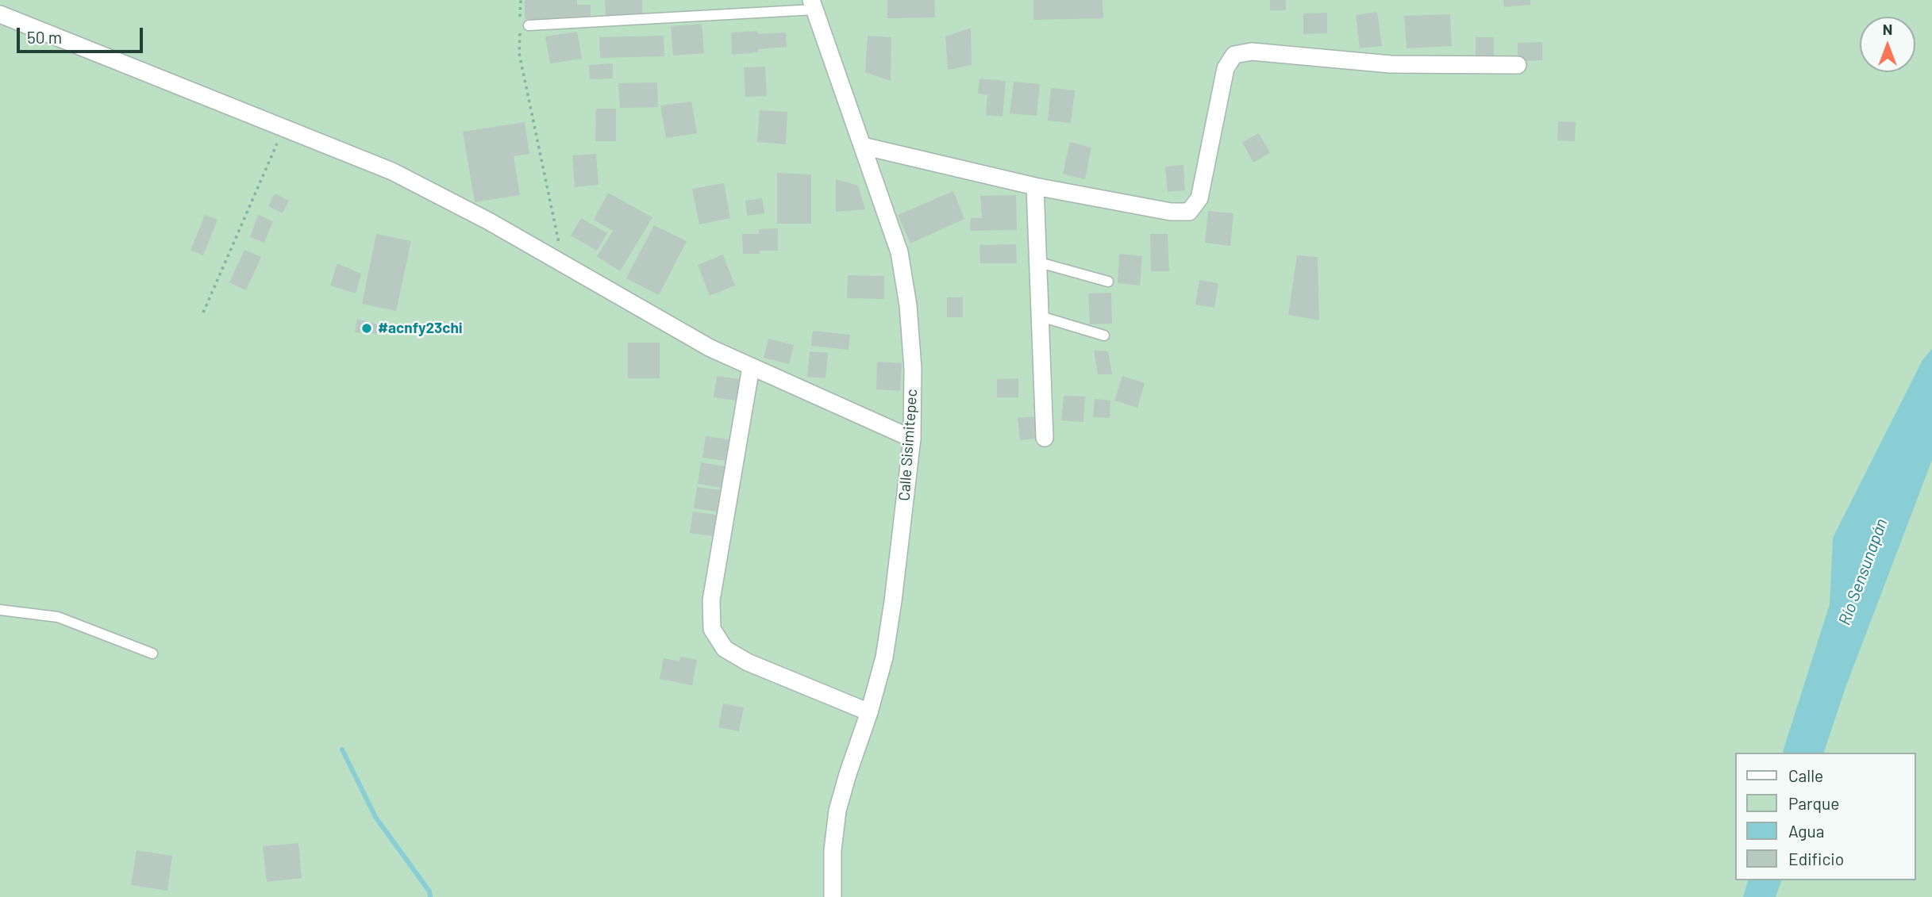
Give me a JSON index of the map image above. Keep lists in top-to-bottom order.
{
  "streets": {
    "street": ["Calle Sisimitepec"]
  },
  "water": ["Río Sensunapán"],
  "places": ["#acnfy23chi"],
  "legend": [
    "Calle",
    "Parque",
    "Agua",
    "Edificio"
  ],
  "scale_bar": "50 m",
  "north": "top"
}
